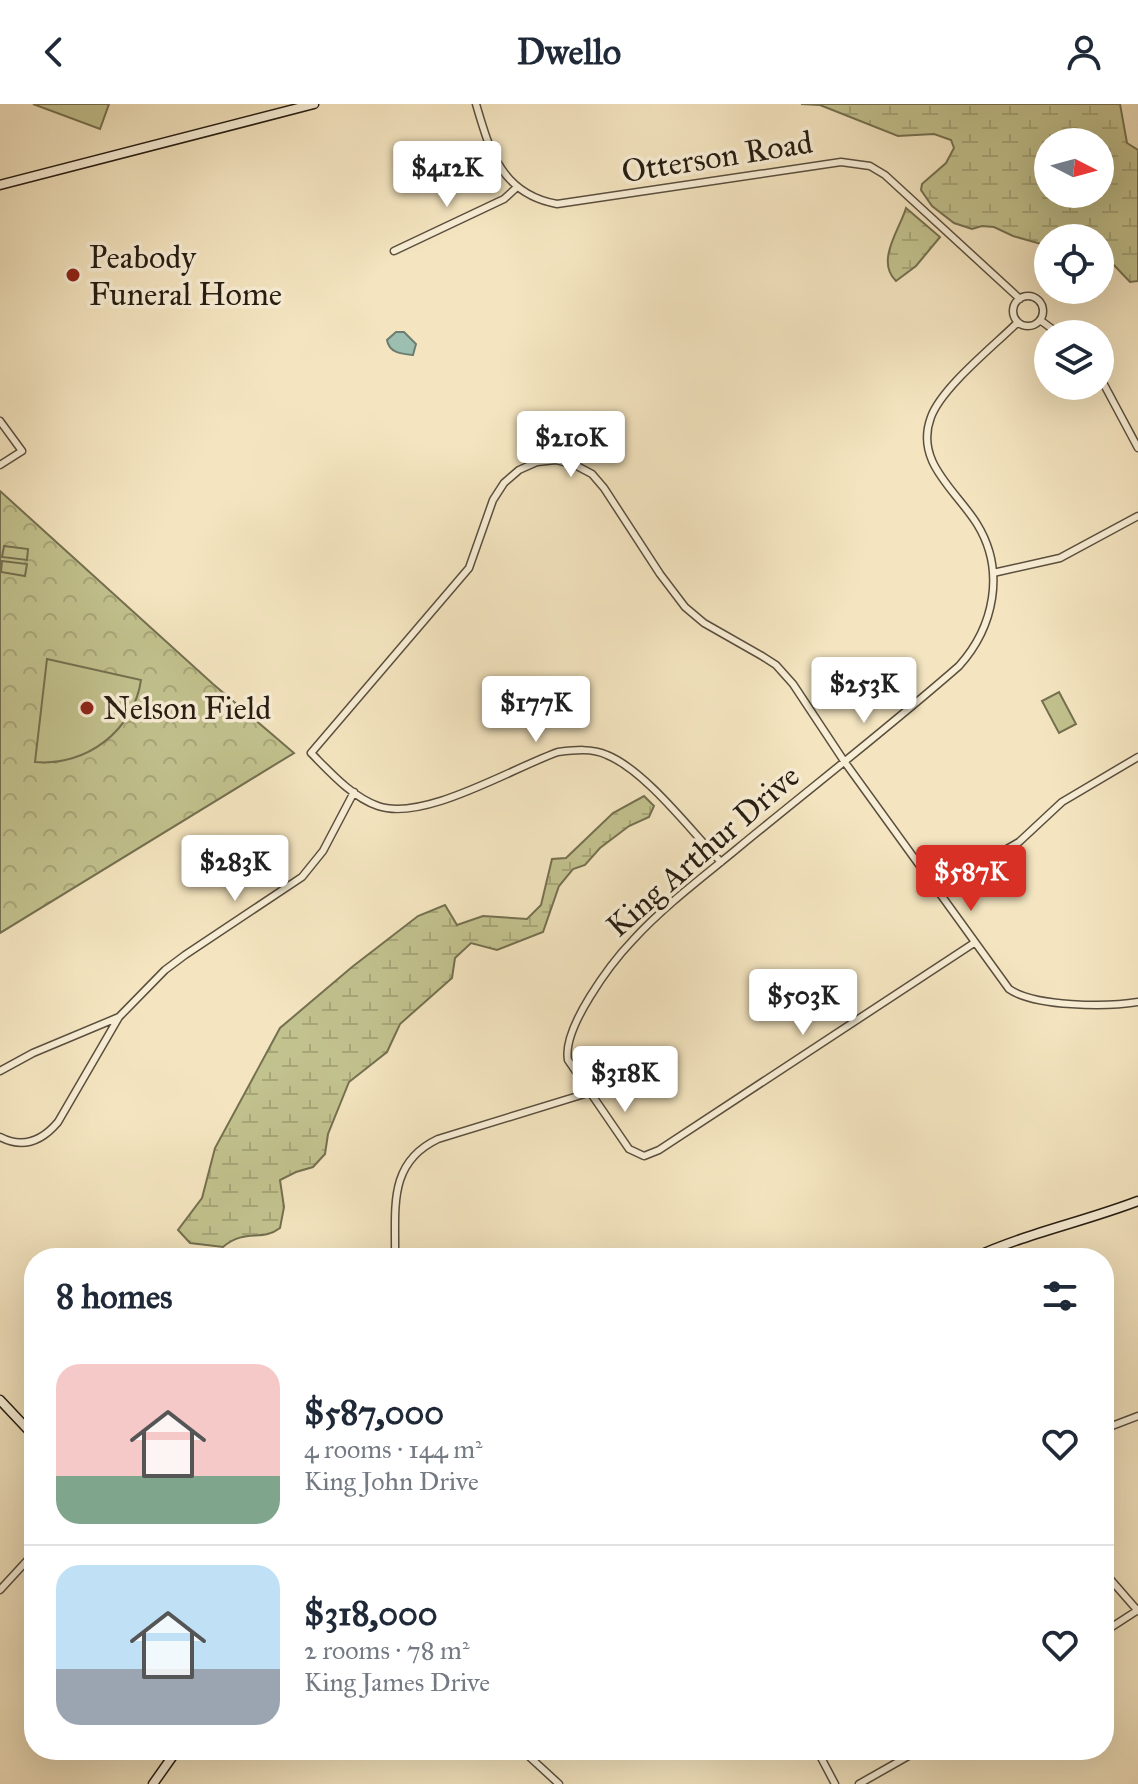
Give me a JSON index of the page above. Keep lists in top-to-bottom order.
{
  "streets": {
    "street": ["Otterson Road", "King Arthur Drive"]
  },
  "places": ["Peabody Funeral Home", "Nelson Field"],
  "north": "right",
  "page": {
    "header": "Dwello",
    "price": [
      "$412K",
      "$210K",
      "$253K",
      "$177K",
      "$283K",
      "$587K",
      "$503K",
      "$318K"
    ],
    "heading": "8 homes",
    "list": [
      {
        "name": "$587,000",
        "note": "4 rooms · 144 m² · King John Drive"
      },
      {
        "name": "$318,000",
        "note": "2 rooms · 78 m² · King James Drive"
      }
    ]
  }
}
